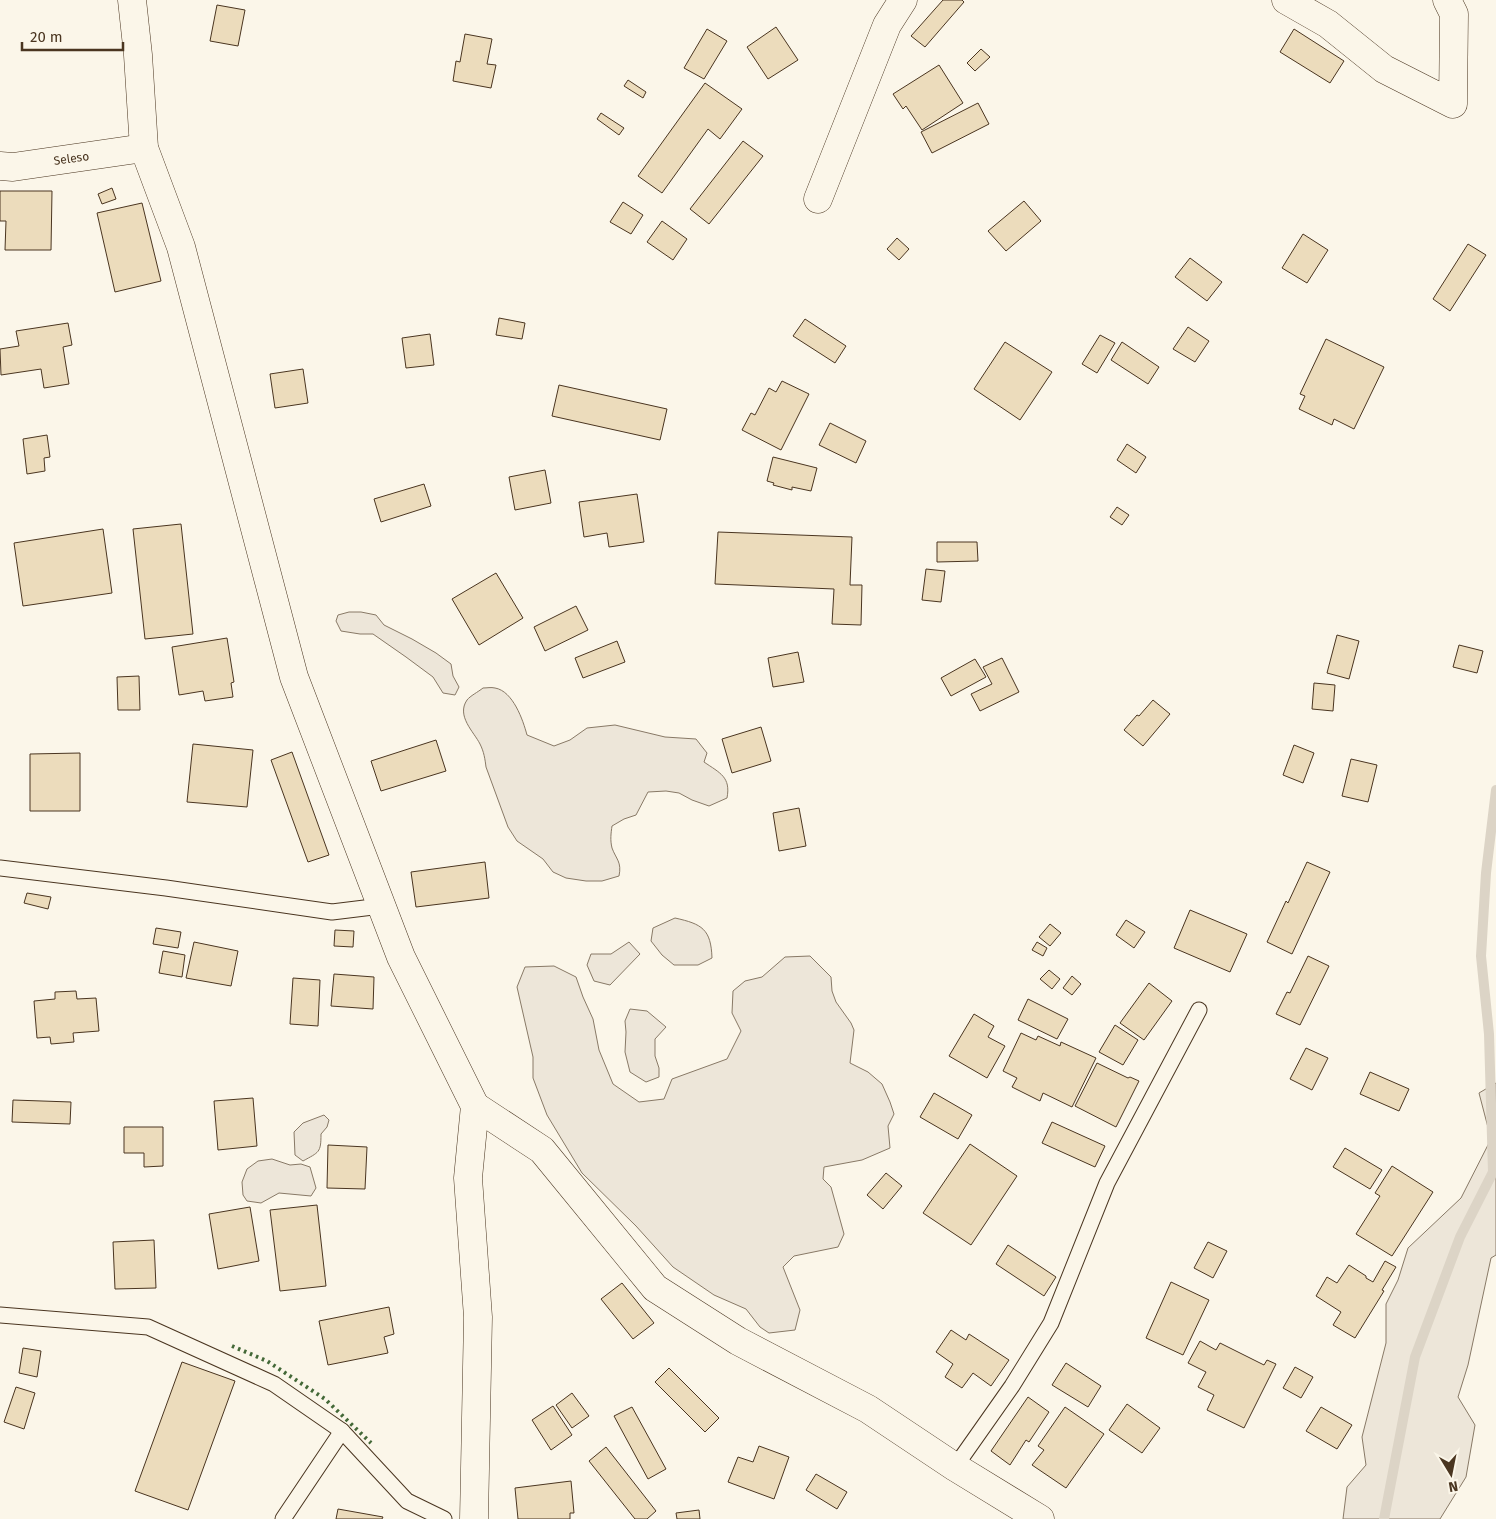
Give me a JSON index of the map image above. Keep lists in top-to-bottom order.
{
  "streets": {
    "street": ["Seleso"]
  },
  "scale_bar": "20 m",
  "north": "bottom"
}
